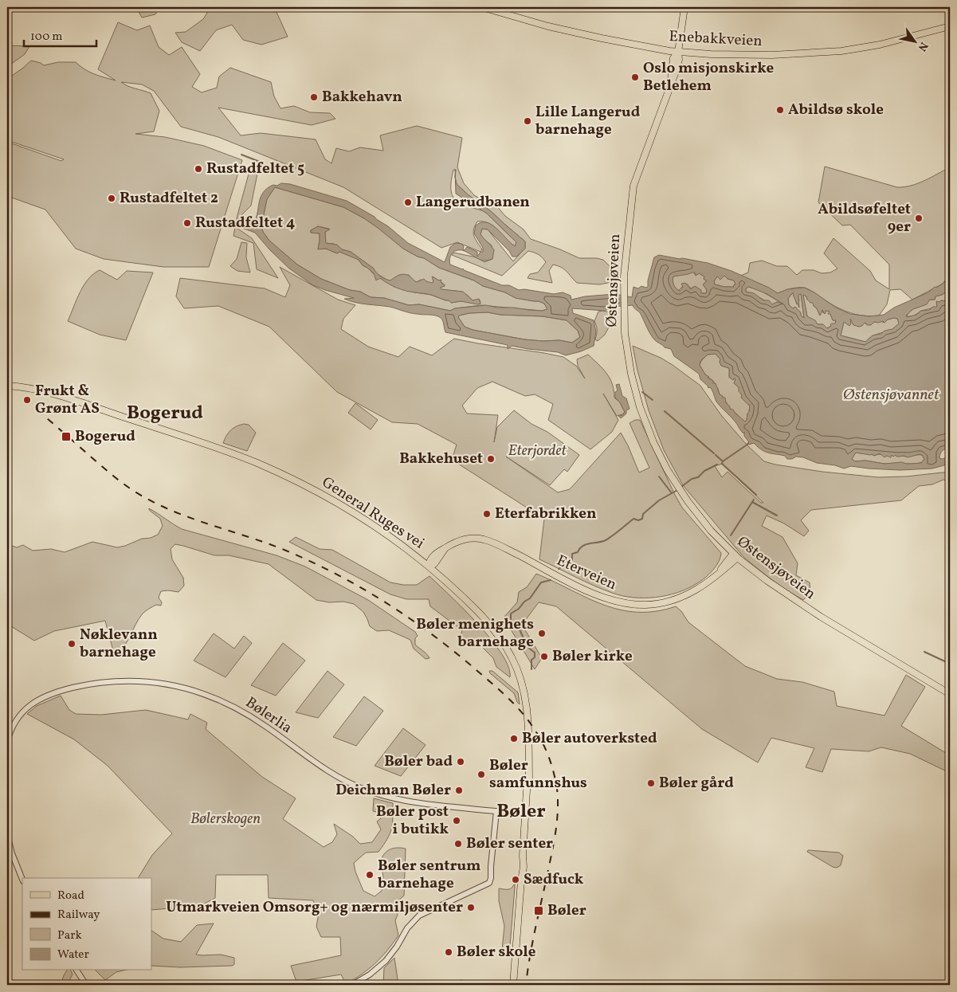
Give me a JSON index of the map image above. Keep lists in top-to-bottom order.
{
  "streets": {
    "main road": [
      "Enebakkveien",
      "Østensjøveien",
      "General Ruges vei",
      "Eterveien"
    ],
    "street": ["Bølerlia"]
  },
  "crossings": [
    ["Enebakkveien", "Østensjøveien"],
    ["Østensjøveien", "Eterveien"],
    ["General Ruges vei", "Eterveien"],
    ["General Ruges vei", "Bølerlia"]
  ],
  "districts": ["Bogerud", "Bøler"],
  "water": ["Østensjøvannet"],
  "parks": ["Eterjordet", "Bølerskogen"],
  "places": {
    "other": [
      "Oslo misjonskirke Betlehem",
      "Bakkehavn",
      "Abildsø skole",
      "Lille Langerud barnehage",
      "Rustadfeltet 5",
      "Rustadfeltet 2",
      "Langerudbanen",
      "Abildsøfeltet 9er",
      "Rustadfeltet 4",
      "Frukt & Grønt AS",
      "Bakkehuset",
      "Eterfabrikken",
      "Bøler menighets barnehage",
      "Nøklevann barnehage",
      "Bøler kirke",
      "Bøler autoverksted",
      "Bøler bad",
      "Bøler samfunnshus",
      "Bøler gård",
      "Deichman Bøler",
      "Bøler post i butikk",
      "Bøler senter",
      "Bøler sentrum barnehage",
      "Sædfuck",
      "Utmarkveien Omsorg+ og nærmiljøsenter",
      "Bøler skole"
    ],
    "transit": ["Bogerud", "Bøler"]
  },
  "legend": [
    "Road",
    "Railway",
    "Park",
    "Water"
  ],
  "scale_bar": "100 m",
  "north": "bottom right"
}
